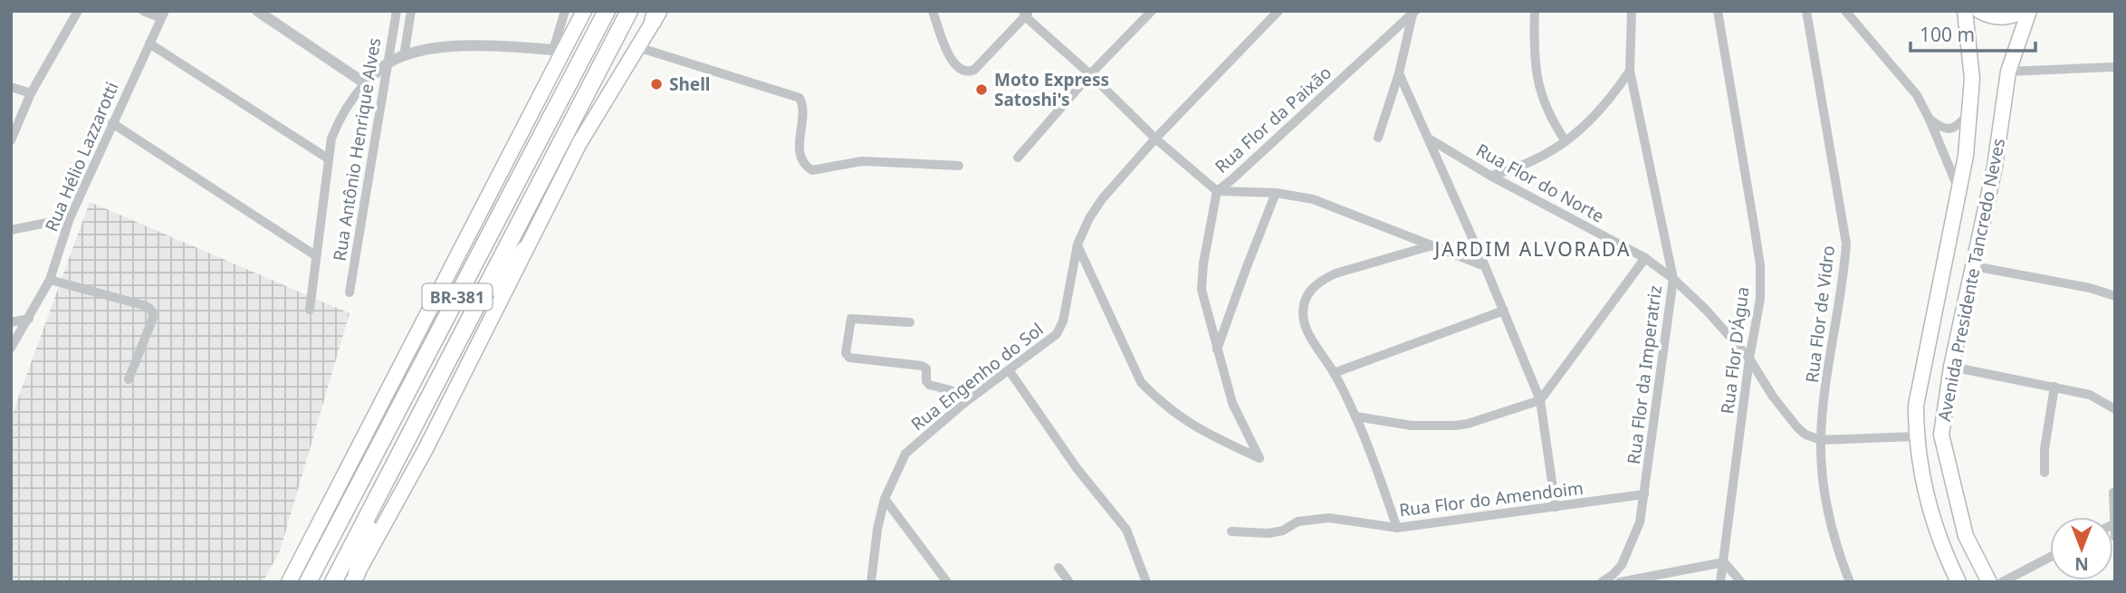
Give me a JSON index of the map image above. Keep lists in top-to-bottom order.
{
  "streets": {
    "highway": ["BR-381"],
    "main road": ["Avenida Presidente Tancredo Neves"],
    "street": [
      "Rua Flor da Paixão",
      "Rua Antônio Henrique Alves",
      "Rua Hélio Lazzarotti",
      "Rua Flor do Norte",
      "Rua Flor de Vidro",
      "Rua Flor D'Água",
      "Rua Flor da Imperatriz",
      "Rua Engenho do Sol",
      "Rua Flor do Amendoim"
    ]
  },
  "crossings": [
    ["Rua Flor da Paixão", "Rua Engenho do Sol"],
    ["Rua Flor do Norte", "Rua Flor de Vidro"],
    ["Rua Flor do Norte", "Rua Flor D'Água"],
    ["Rua Flor do Norte", "Rua Flor da Imperatriz"],
    ["Rua Flor da Imperatriz", "Rua Flor do Amendoim"]
  ],
  "districts": ["JARDIM ALVORADA"],
  "places": ["Shell", "Moto Express Satoshi's"],
  "scale_bar": "100 m",
  "north": "bottom"
}
